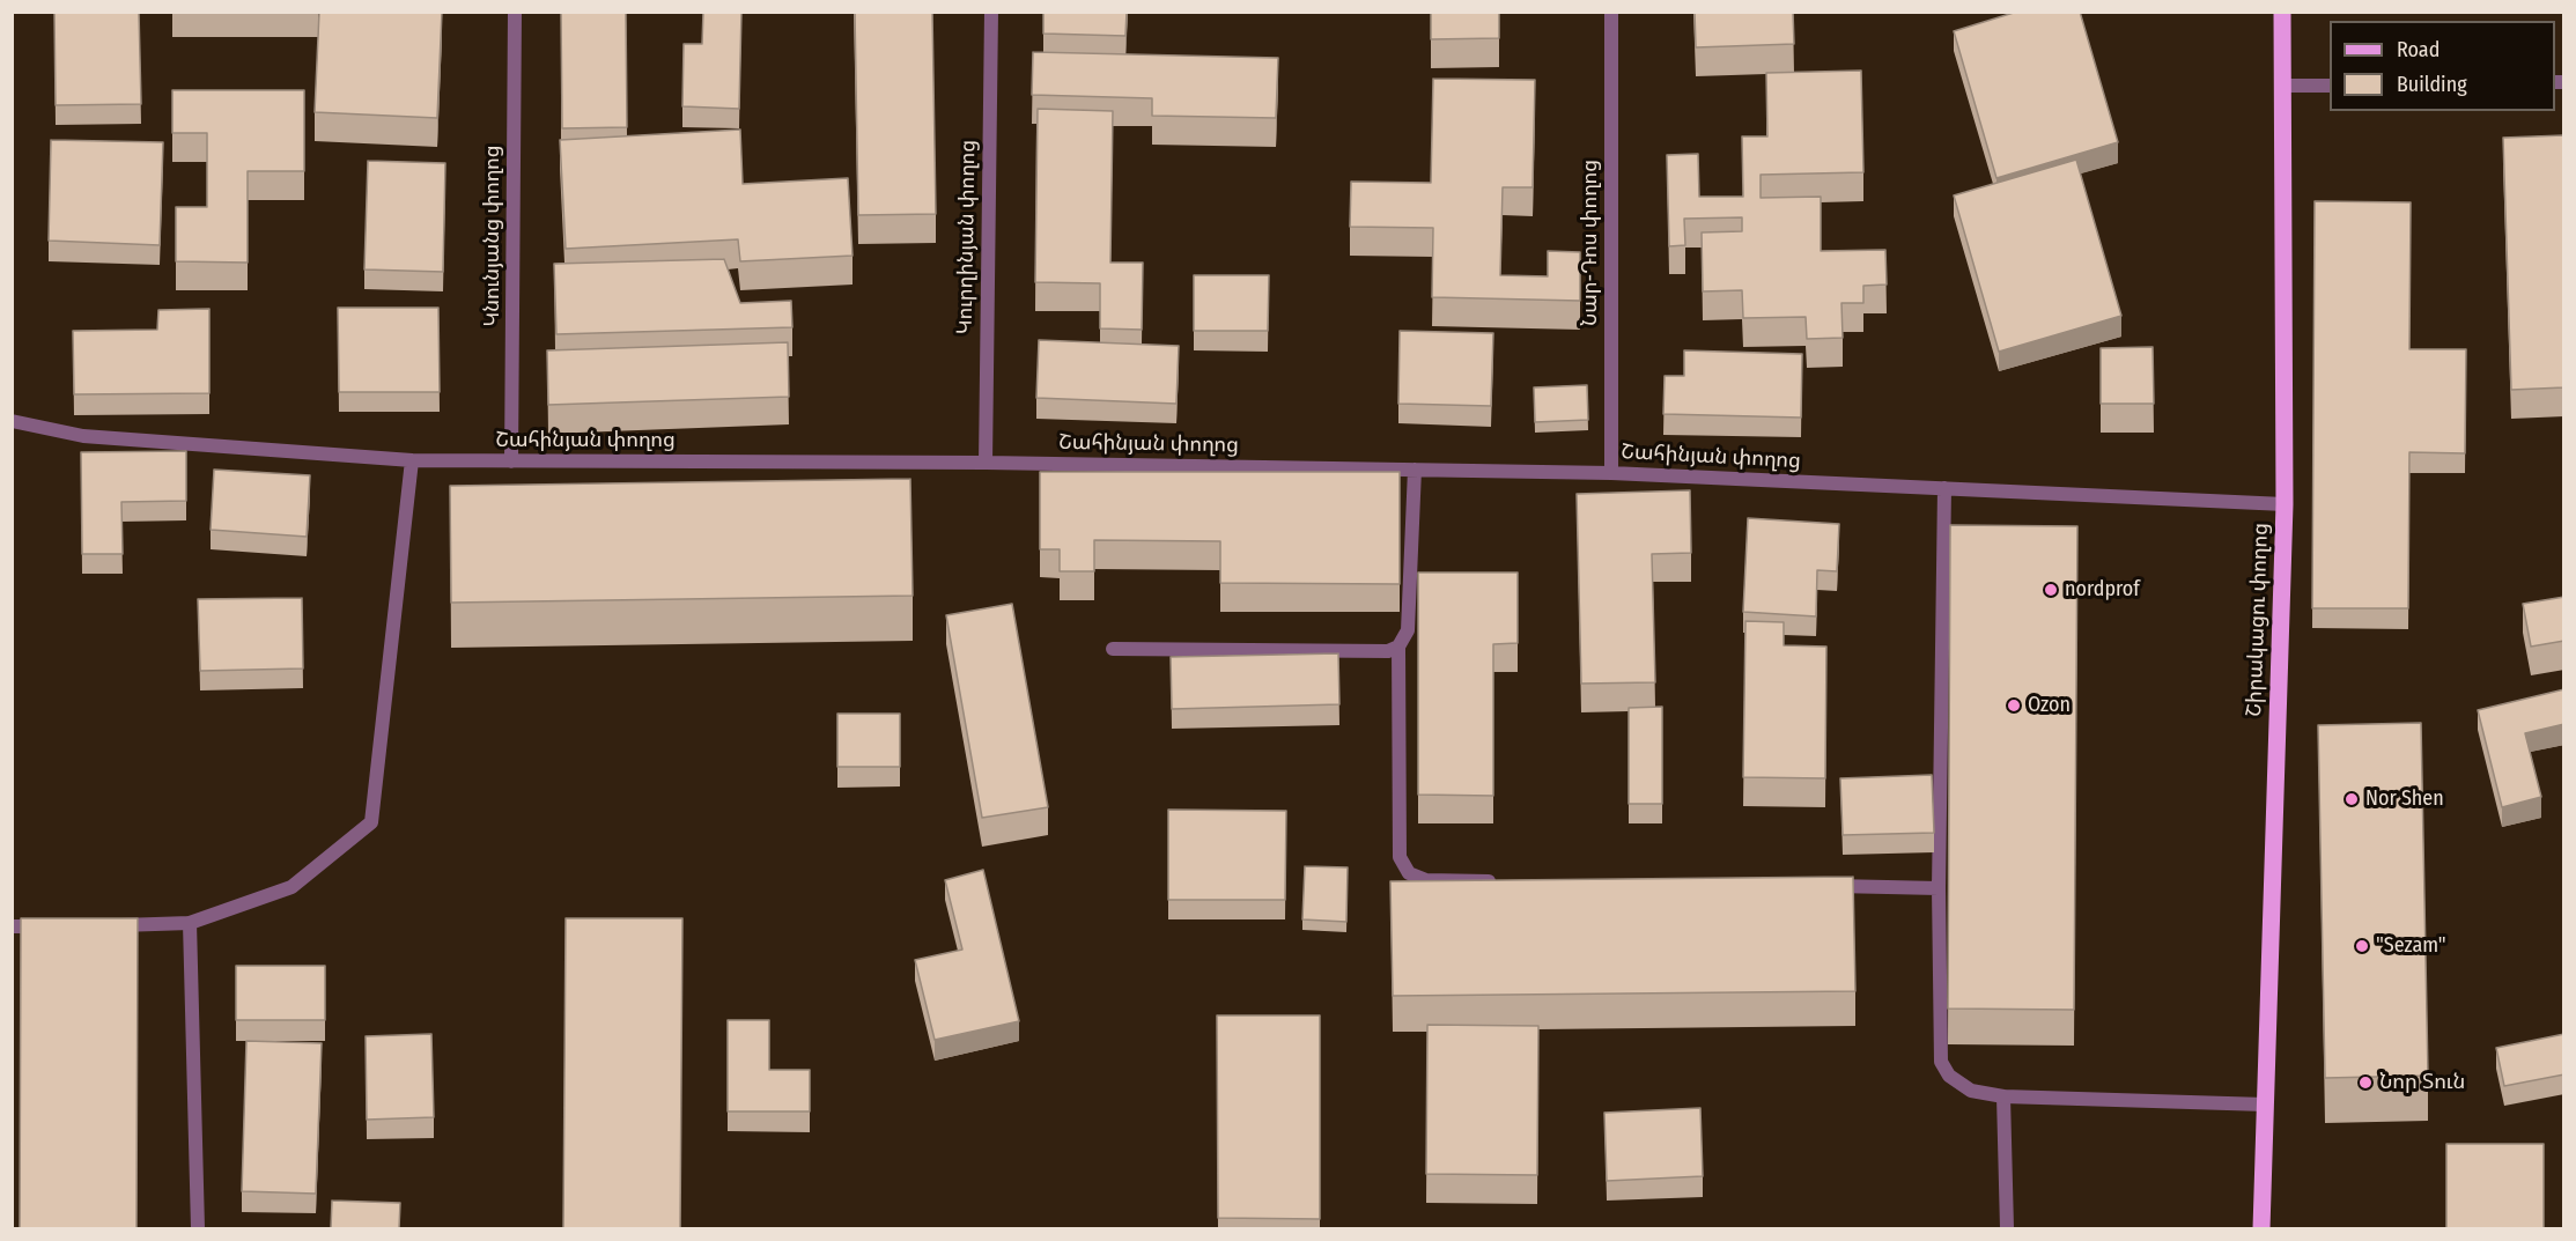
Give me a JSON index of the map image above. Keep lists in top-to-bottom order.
{
  "streets": {
    "main road": ["Շիրակացու փողոց"],
    "street": [
      "Կնունյանց փողոց",
      "Կուրղինյան փողոց",
      "Նար-Դոս փողոց",
      "Շահինյան փողոց"
    ]
  },
  "crossings": [
    ["Կնունյանց փողոց", "Շահինյան փողոց"],
    ["Կուրղինյան փողոց", "Շահինյան փողոց"],
    ["Նար-Դոս փողոց", "Շահինյան փողոց"],
    ["Շահինյան փողոց", "Շիրակացու փողոց"]
  ],
  "places": [
    "nordprof",
    "Ozon",
    "Nor Shen",
    "\"Sezam\"",
    "Նոր Տուն"
  ],
  "legend": ["Road", "Building"]
}
